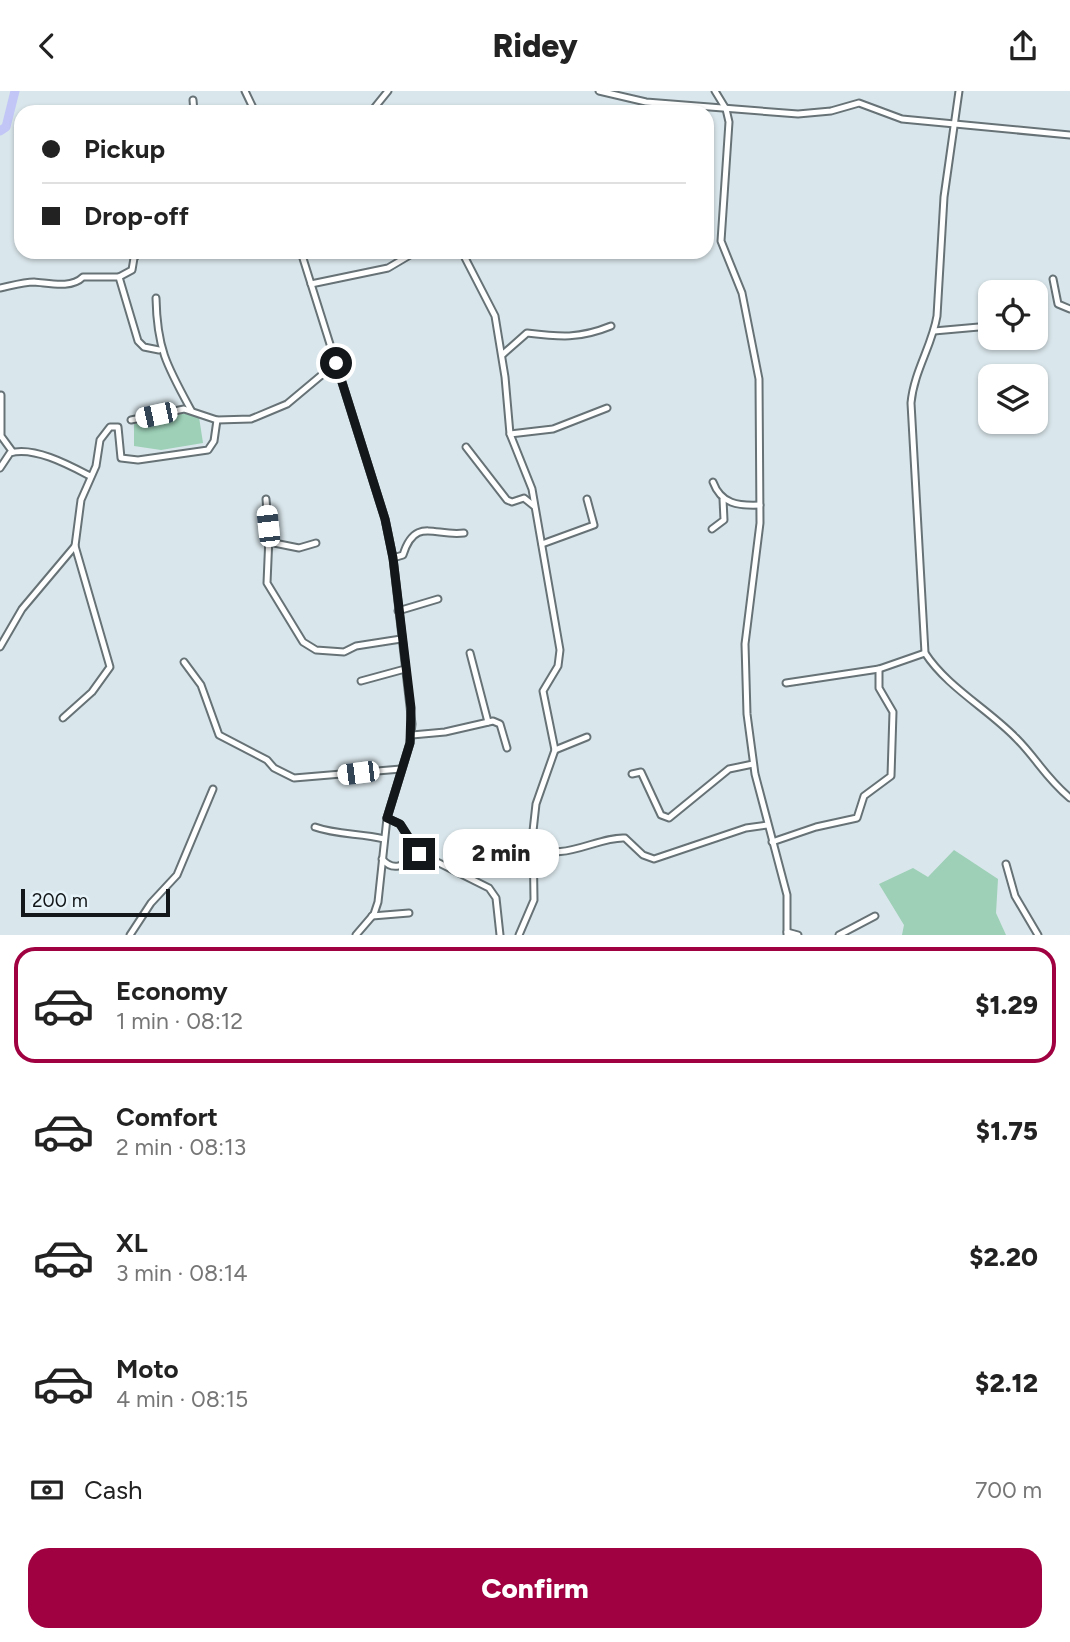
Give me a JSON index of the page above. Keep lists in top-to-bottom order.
{
  "scale_bar": "200 m",
  "page": {
    "header": "Ridey",
    "banner": ["Pickup", "Drop-off"],
    "bubble": "2 min",
    "scale": "200 m",
    "list": [
      {
        "name": "Economy",
        "note": "1 min · 08:12",
        "value": "$1.29"
      },
      {
        "name": "Comfort",
        "note": "2 min · 08:13",
        "value": "$1.75"
      },
      {
        "name": "XL",
        "note": "3 min · 08:14",
        "value": "$2.20"
      },
      {
        "name": "Moto",
        "note": "4 min · 08:15",
        "value": "$2.12"
      }
    ],
    "pay": ["Cash", "700 m"],
    "buttons": "Confirm"
  }
}
